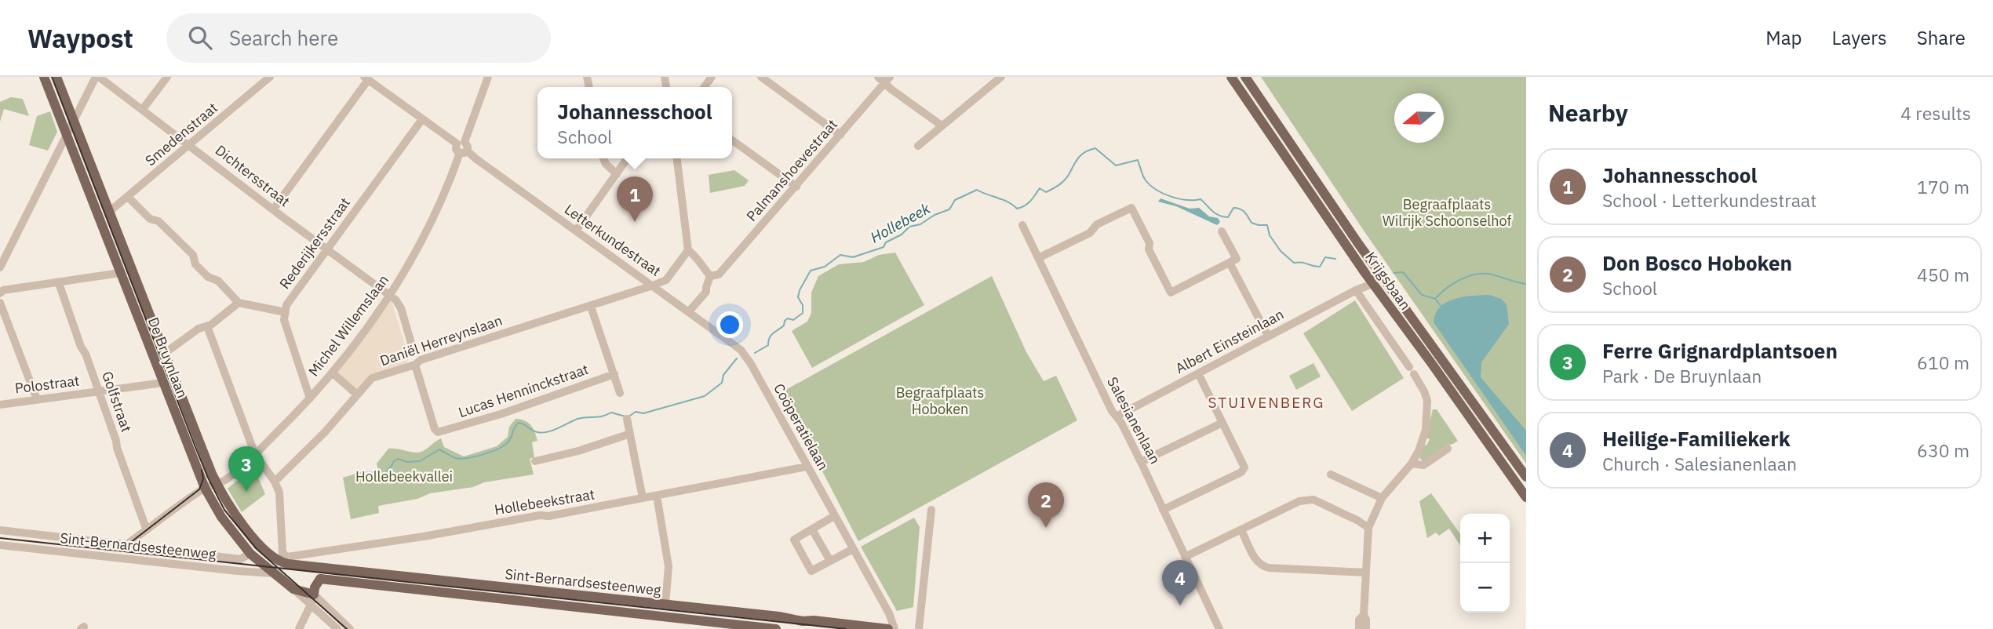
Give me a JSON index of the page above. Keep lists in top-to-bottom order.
{
  "streets": {
    "main road": ["Krijgsbaan", "De Bruynlaan", "Sint-Bernardsesteenweg"],
    "street": [
      "Smedenstraat",
      "Palmanshoevestraat",
      "Dichtersstraat",
      "Letterkundestraat",
      "Rederijkersstraat",
      "Michel Willemslaan",
      "Daniël Herreynslaan",
      "Albert Einsteinlaan",
      "Polostraat",
      "Lucas Henninckstraat",
      "Golfstraat",
      "Salesianenlaan",
      "Coöperatielaan",
      "Hollebeekstraat"
    ]
  },
  "crossings": [
    ["Smedenstraat", "Dichtersstraat"],
    ["Smedenstraat", "De Bruynlaan"],
    ["Dichtersstraat", "Rederijkersstraat"],
    ["Dichtersstraat", "Michel Willemslaan"],
    ["Letterkundestraat", "Rederijkersstraat"],
    ["Letterkundestraat", "Michel Willemslaan"],
    ["Letterkundestraat", "Daniël Herreynslaan"],
    ["Letterkundestraat", "Coöperatielaan"],
    ["Krijgsbaan", "Albert Einsteinlaan"],
    ["Michel Willemslaan", "De Bruynlaan"],
    ["Michel Willemslaan", "Golfstraat"],
    ["Michel Willemslaan", "Sint-Bernardsesteenweg"],
    ["Daniël Herreynslaan", "Lucas Henninckstraat"],
    ["Albert Einsteinlaan", "Salesianenlaan"],
    ["De Bruynlaan", "Polostraat"],
    ["De Bruynlaan", "Hollebeekstraat"],
    ["De Bruynlaan", "Sint-Bernardsesteenweg"],
    ["Polostraat", "Golfstraat"],
    ["Coöperatielaan", "Hollebeekstraat"],
    ["Hollebeekstraat", "Sint-Bernardsesteenweg"]
  ],
  "districts": ["STUIVENBERG"],
  "water": ["Hollebeek"],
  "parks": ["Begraafplaats Wilrijk Schoonselhof", "Begraafplaats Hoboken", "Hollebeekvallei"],
  "north": "left",
  "page": {
    "header": "Waypost",
    "search": "Search here",
    "nav": ["Map", "Layers", "Share"],
    "heading": ["Nearby", "4 results"],
    "popup": ["Johannesschool", "School"],
    "list": [
      {
        "mark": "1",
        "name": "Johannesschool",
        "note": "School · Letterkundestraat",
        "value": "170 m"
      },
      {
        "mark": "2",
        "name": "Don Bosco Hoboken",
        "note": "School",
        "value": "450 m"
      },
      {
        "mark": "3",
        "name": "Ferre Grignardplantsoen",
        "note": "Park · De Bruynlaan",
        "value": "610 m"
      },
      {
        "mark": "4",
        "name": "Heilige-Familiekerk",
        "note": "Church · Salesianenlaan",
        "value": "630 m"
      }
    ],
    "pins": [
      "1",
      "3",
      "2",
      "4"
    ],
    "map_buttons": ["+", "−"]
  }
}
